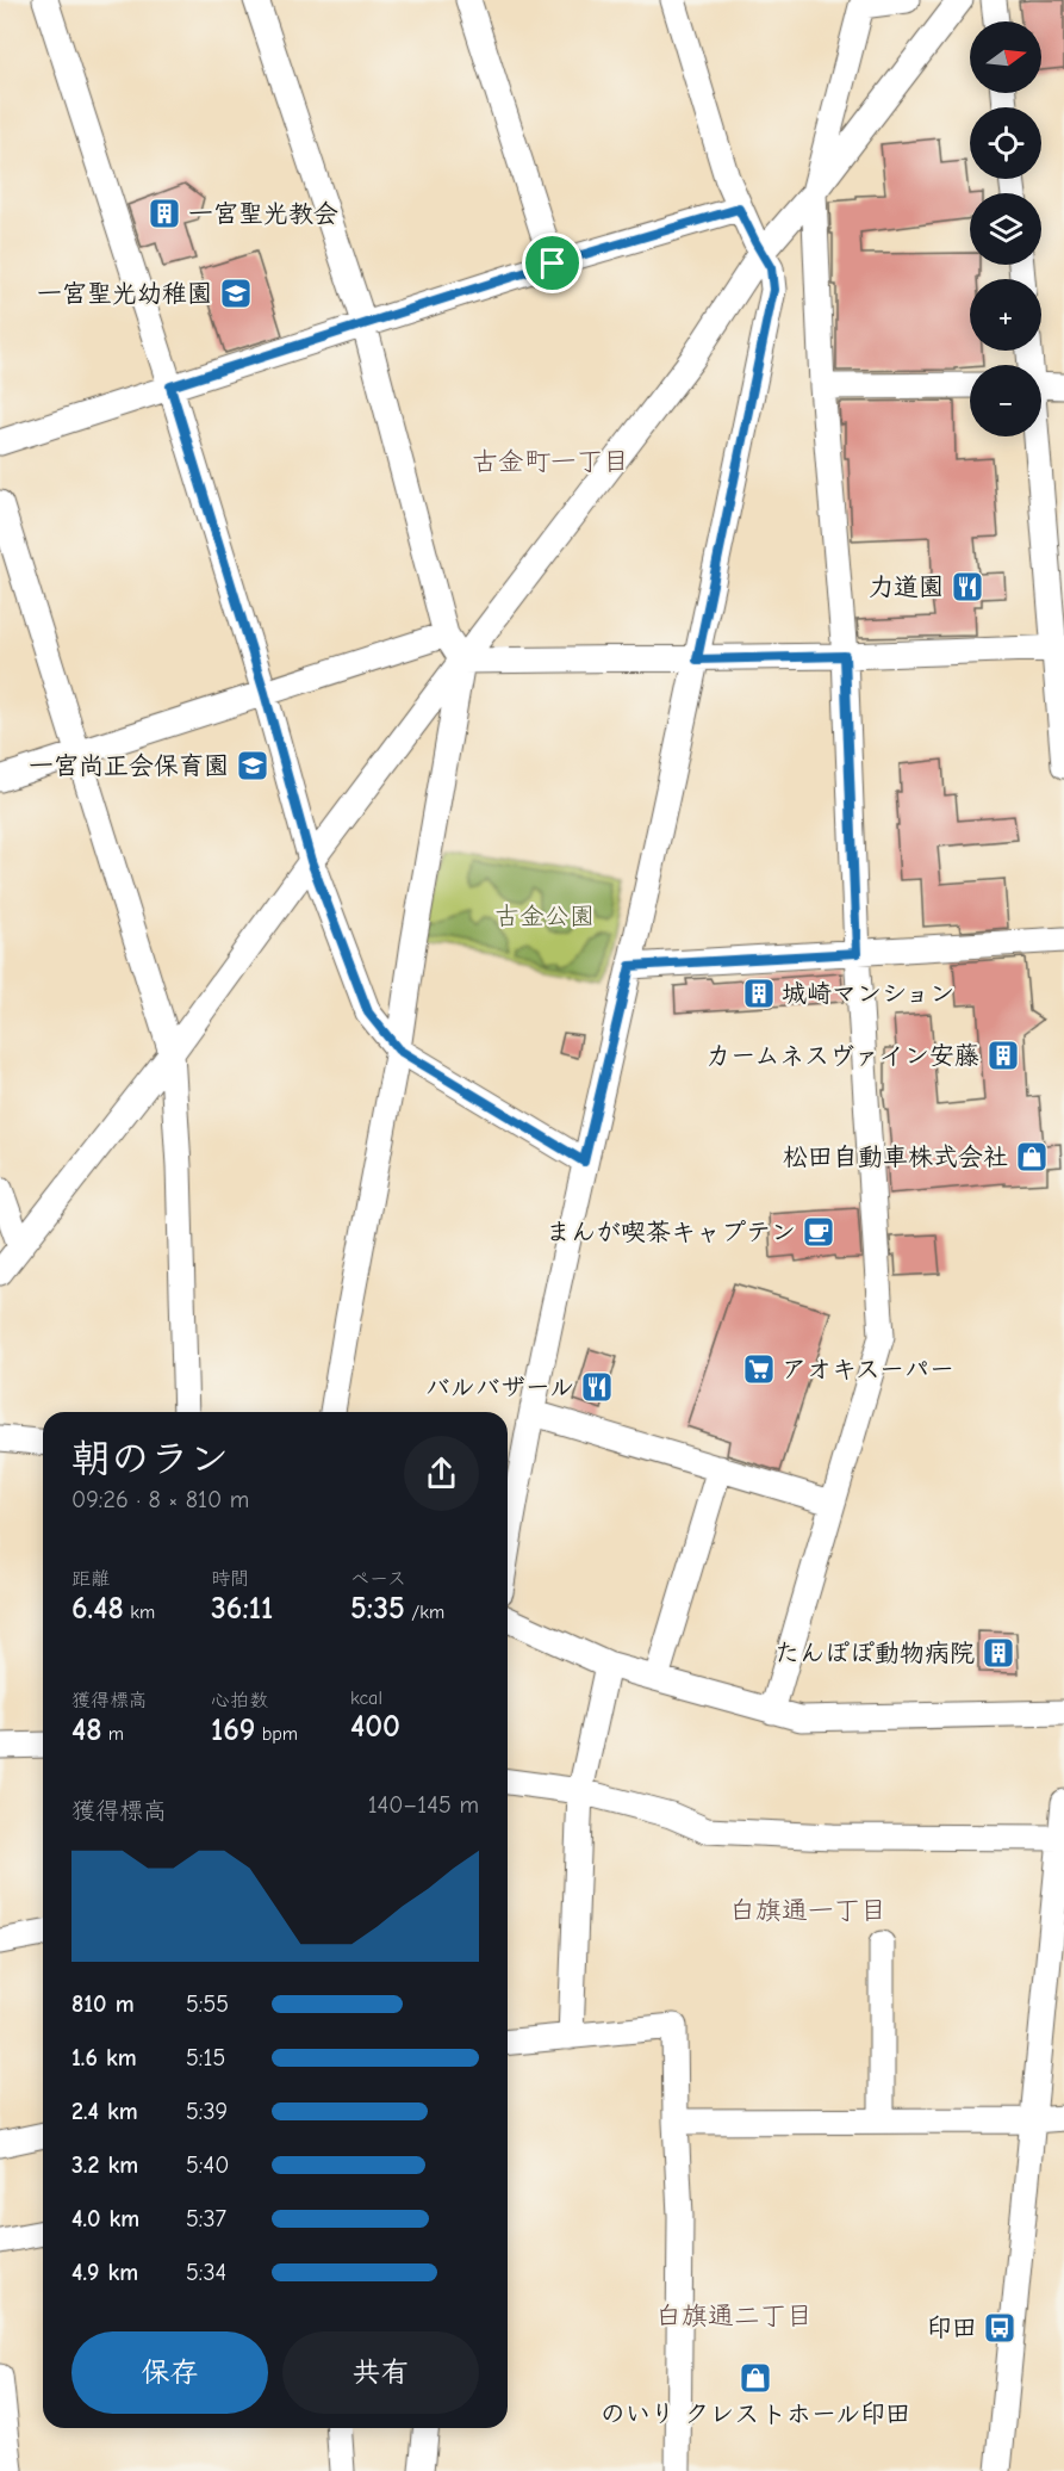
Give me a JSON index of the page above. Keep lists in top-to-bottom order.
{
  "districts": ["古金町一丁目", "白旗通一丁目", "白旗通二丁目"],
  "parks": ["古金公園"],
  "places": {
    "building": [
      "一宮聖光教会",
      "城崎マンション",
      "カームネスヴァイン安藤",
      "たんぽぽ動物病院"
    ],
    "school or university": ["一宮聖光幼稚園", "一宮尚正会保育園"],
    "restaurant": ["力道園", "バルバザール"],
    "shop": ["松田自動車株式会社", "のいり クレストホール印田"],
    "cafe": ["まんが喫茶キャプテン"],
    "supermarket": ["アオキスーパー"],
    "bus stop": ["印田"]
  },
  "north": "right",
  "page": {
    "map_buttons": ["+", "−"],
    "heading": ["朝のラン", "09:26 · 8 × 810 m"],
    "stats": [
      ["距離", "6.48 km"],
      ["時間", "36:11"],
      ["ペース", "5:35 /km"],
      ["獲得標高", "48 m"],
      ["心拍数", "169 bpm"],
      ["kcal", "400"]
    ],
    "chart": ["獲得標高", "140–145 m"],
    "list": [
      {
        "name": "810 m",
        "note": "5:55"
      },
      {
        "name": "1.6 km",
        "note": "5:15"
      },
      {
        "name": "2.4 km",
        "note": "5:39"
      },
      {
        "name": "3.2 km",
        "note": "5:40"
      },
      {
        "name": "4.0 km",
        "note": "5:37"
      },
      {
        "name": "4.9 km",
        "note": "5:34"
      }
    ],
    "buttons": ["保存", "共有"]
  }
}
